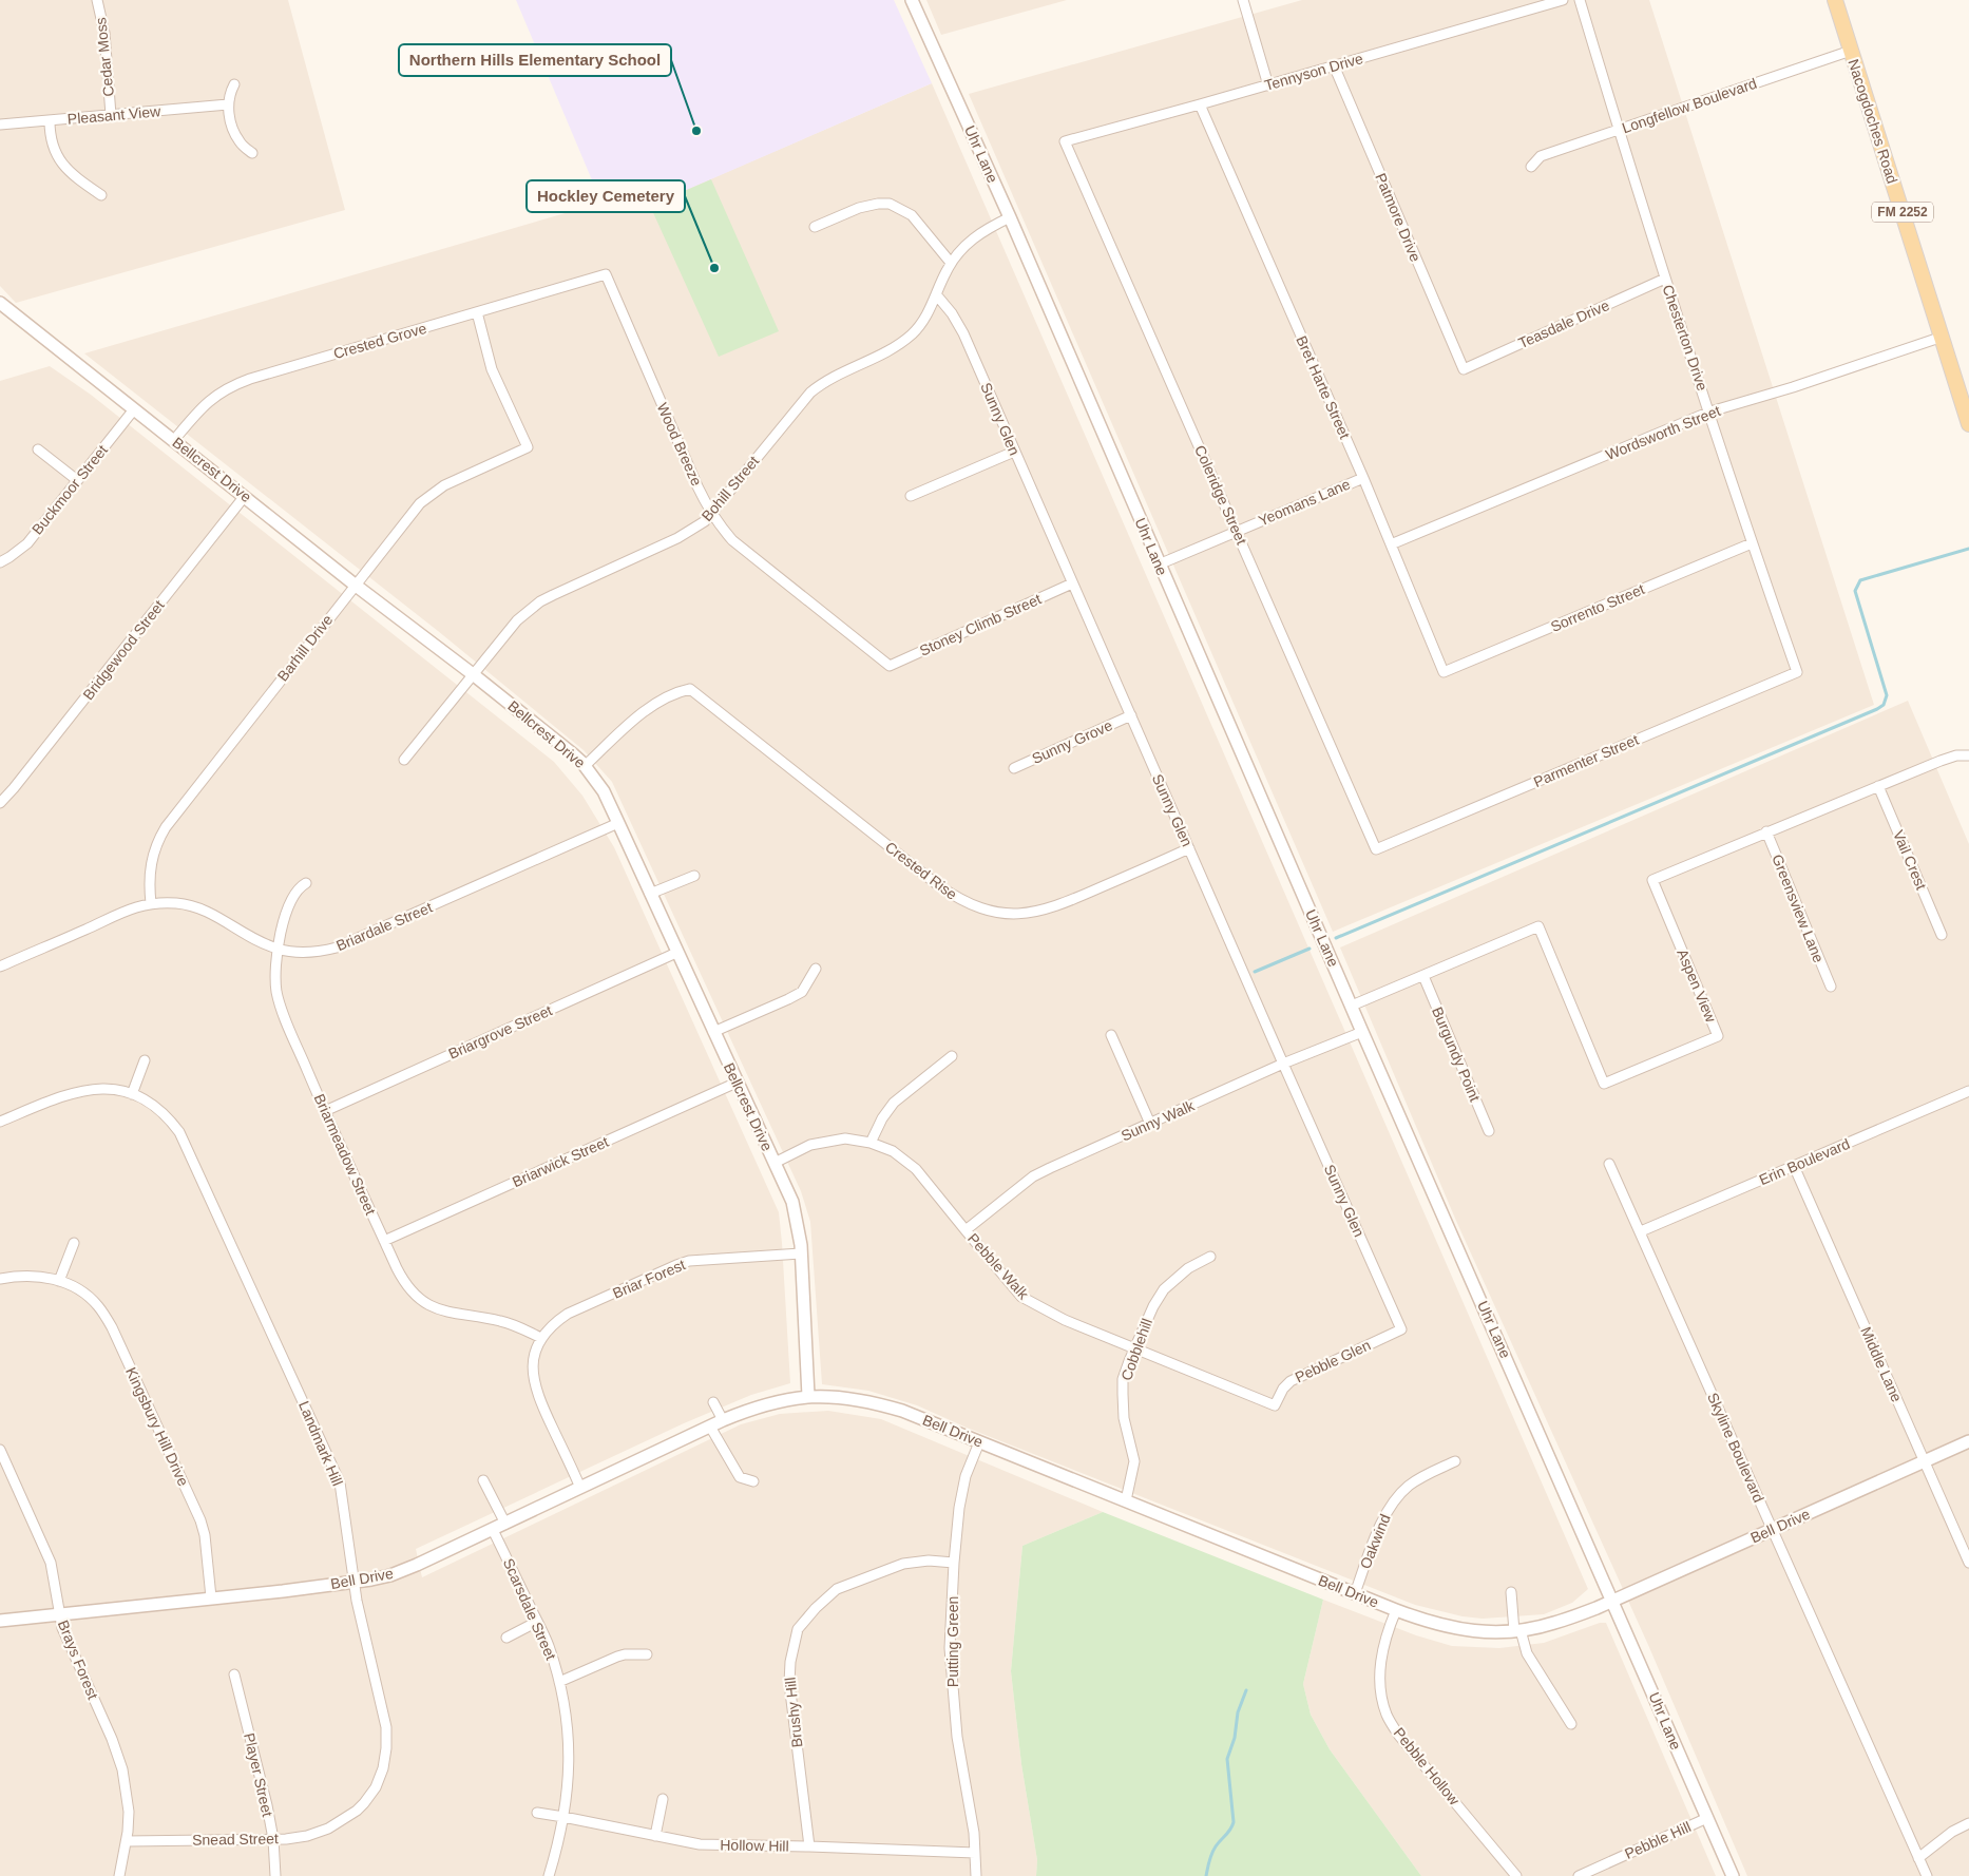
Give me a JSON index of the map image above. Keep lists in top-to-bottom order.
{
  "streets": {
    "main road": ["Nacogdoches Road", "FM 2252"],
    "street": [
      "Cedar Moss",
      "Tennyson Drive",
      "Longfellow Boulevard",
      "Pleasant View",
      "Uhr Lane",
      "Patmore Drive",
      "Teasdale Drive",
      "Chesterton Drive",
      "Crested Grove",
      "Bret Harte Street",
      "Sunny Glen",
      "Wordsworth Street",
      "Wood Breeze",
      "Bellcrest Drive",
      "Bohill Street",
      "Buckmoor Street",
      "Coleridge Street",
      "Yeomans Lane",
      "Sorrento Street",
      "Stoney Climb Street",
      "Barhill Drive",
      "Bridgewood Street",
      "Sunny Grove",
      "Parmenter Street",
      "Vail Crest",
      "Crested Rise",
      "Greensview Lane",
      "Briardale Street",
      "Aspen View",
      "Briargrove Street",
      "Burgundy Point",
      "Sunny Walk",
      "Briarmeadow Street",
      "Briarwick Street",
      "Erin Boulevard",
      "Pebble Walk",
      "Briar Forest",
      "Cobblehill",
      "Pebble Glen",
      "Middle Lane",
      "Kingsbury Hill Drive",
      "Bell Drive",
      "Landmark Hill",
      "Skyline Boulevard",
      "Oakwind",
      "Scarsdale Street",
      "Putting Green",
      "Brays Forest",
      "Brushy Hill",
      "Pebble Hollow",
      "Player Street",
      "Snead Street",
      "Pebble Hill",
      "Hollow Hill"
    ]
  },
  "crossings": [
    ["Cedar Moss", "Pleasant View"],
    ["Tennyson Drive", "Patmore Drive"],
    ["Tennyson Drive", "Bret Harte Street"],
    ["Tennyson Drive", "Coleridge Street"],
    ["Longfellow Boulevard", "Nacogdoches Road"],
    ["Longfellow Boulevard", "Chesterton Drive"],
    ["Nacogdoches Road", "Wordsworth Street"],
    ["Uhr Lane", "Bohill Street"],
    ["Uhr Lane", "Yeomans Lane"],
    ["Uhr Lane", "Aspen View"],
    ["Uhr Lane", "Sunny Walk"],
    ["Uhr Lane", "Bell Drive"],
    ["Uhr Lane", "Pebble Hill"],
    ["Patmore Drive", "Teasdale Drive"],
    ["Teasdale Drive", "Chesterton Drive"],
    ["Chesterton Drive", "Wordsworth Street"],
    ["Chesterton Drive", "Sorrento Street"],
    ["Chesterton Drive", "Parmenter Street"],
    ["Crested Grove", "Wood Breeze"],
    ["Crested Grove", "Bellcrest Drive"],
    ["Crested Grove", "Barhill Drive"],
    ["Bret Harte Street", "Wordsworth Street"],
    ["Bret Harte Street", "Yeomans Lane"],
    ["Bret Harte Street", "Sorrento Street"],
    ["Sunny Glen", "Bohill Street"],
    ["Sunny Glen", "Stoney Climb Street"],
    ["Sunny Glen", "Sunny Grove"],
    ["Sunny Glen", "Crested Rise"],
    ["Sunny Glen", "Sunny Walk"],
    ["Sunny Glen", "Pebble Glen"],
    ["Wood Breeze", "Bohill Street"],
    ["Wood Breeze", "Stoney Climb Street"],
    ["Bellcrest Drive", "Bohill Street"],
    ["Bellcrest Drive", "Buckmoor Street"],
    ["Bellcrest Drive", "Barhill Drive"],
    ["Bellcrest Drive", "Bridgewood Street"],
    ["Bellcrest Drive", "Crested Rise"],
    ["Bellcrest Drive", "Briardale Street"],
    ["Bellcrest Drive", "Briargrove Street"],
    ["Bellcrest Drive", "Briarwick Street"],
    ["Bellcrest Drive", "Pebble Walk"],
    ["Bellcrest Drive", "Briar Forest"],
    ["Bellcrest Drive", "Bell Drive"],
    ["Coleridge Street", "Yeomans Lane"],
    ["Coleridge Street", "Parmenter Street"],
    ["Barhill Drive", "Briardale Street"],
    ["Vail Crest", "Aspen View"],
    ["Greensview Lane", "Aspen View"],
    ["Briardale Street", "Briarmeadow Street"],
    ["Aspen View", "Burgundy Point"],
    ["Briargrove Street", "Briarmeadow Street"],
    ["Sunny Walk", "Pebble Walk"],
    ["Briarmeadow Street", "Briarwick Street"],
    ["Briarmeadow Street", "Briar Forest"],
    ["Erin Boulevard", "Middle Lane"],
    ["Erin Boulevard", "Skyline Boulevard"],
    ["Pebble Walk", "Cobblehill"],
    ["Pebble Walk", "Pebble Glen"],
    ["Cobblehill", "Bell Drive"],
    ["Middle Lane", "Bell Drive"],
    ["Kingsbury Hill Drive", "Bell Drive"],
    ["Bell Drive", "Landmark Hill"],
    ["Bell Drive", "Skyline Boulevard"],
    ["Bell Drive", "Oakwind"],
    ["Bell Drive", "Scarsdale Street"],
    ["Bell Drive", "Putting Green"],
    ["Bell Drive", "Brays Forest"],
    ["Bell Drive", "Pebble Hollow"],
    ["Landmark Hill", "Snead Street"],
    ["Scarsdale Street", "Hollow Hill"],
    ["Putting Green", "Brushy Hill"],
    ["Putting Green", "Hollow Hill"],
    ["Brays Forest", "Snead Street"],
    ["Brushy Hill", "Hollow Hill"],
    ["Player Street", "Snead Street"]
  ],
  "places": ["Northern Hills Elementary School", "Hockley Cemetery"]
}
